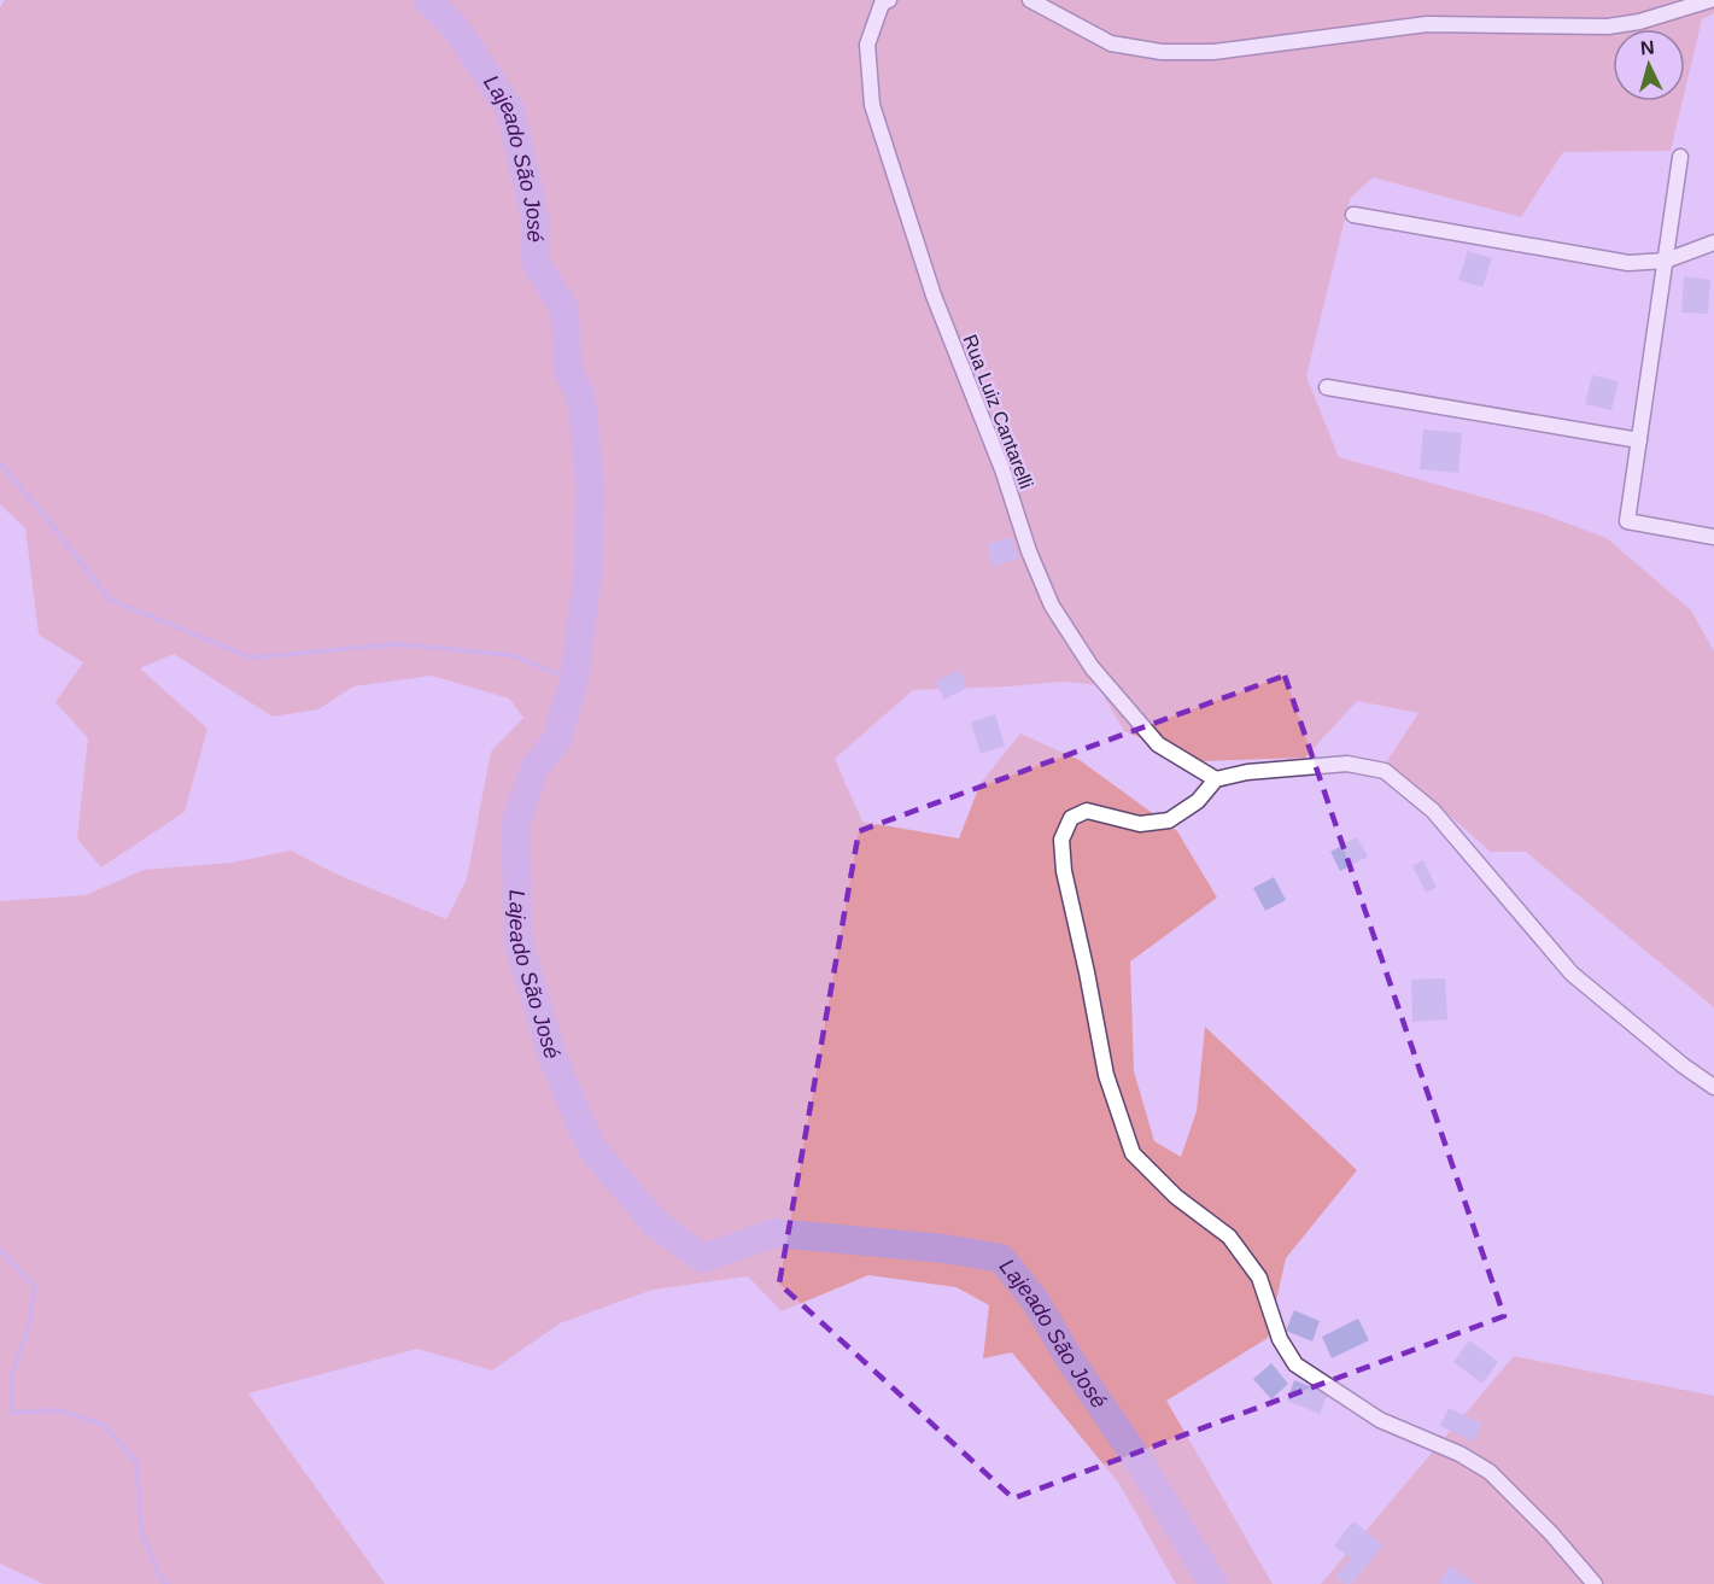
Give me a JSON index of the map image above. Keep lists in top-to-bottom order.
{
  "streets": {
    "street": ["Rua Luiz Cantarelli"]
  },
  "water": ["Lajeado São José"],
  "north": "top"
}
